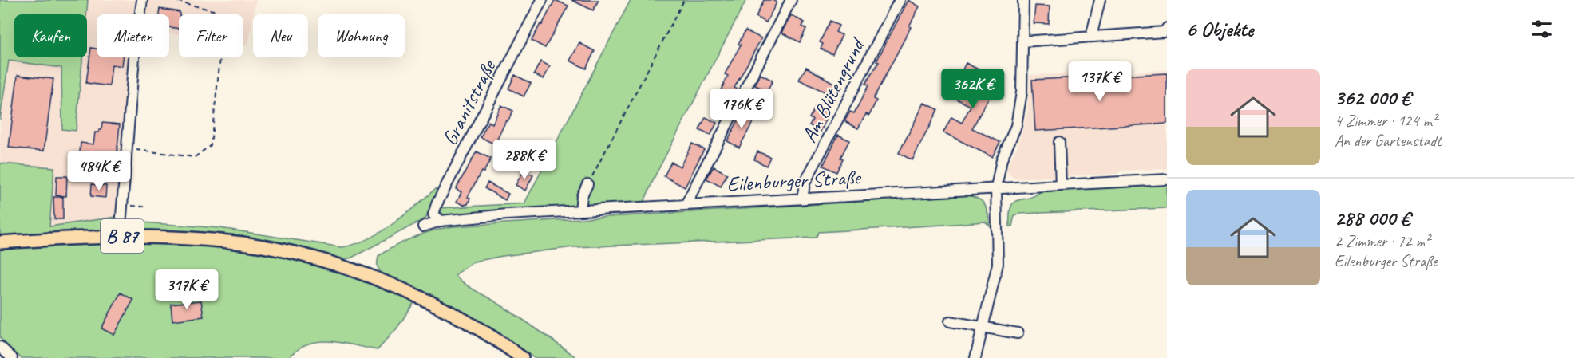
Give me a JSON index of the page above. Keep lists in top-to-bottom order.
{
  "streets": {
    "main road": ["B 87"],
    "street": ["Am Blütengrund", "Granitstraße", "Eilenburger Straße"]
  },
  "crossings": [
    ["Am Blütengrund", "Eilenburger Straße"],
    ["Granitstraße", "Eilenburger Straße"]
  ],
  "page": {
    "heading": "6 Objekte",
    "chip": [
      "Kaufen",
      "Mieten",
      "Filter",
      "Neu",
      "Wohnung"
    ],
    "list": [
      {
        "name": "362 000 €",
        "note": "4 Zimmer · 124 m² · An der Gartenstadt"
      },
      {
        "name": "288 000 €",
        "note": "2 Zimmer · 72 m² · Eilenburger Straße"
      }
    ],
    "price": [
      "137K €",
      "362K €",
      "176K €",
      "288K €",
      "484K €",
      "317K €"
    ]
  }
}
